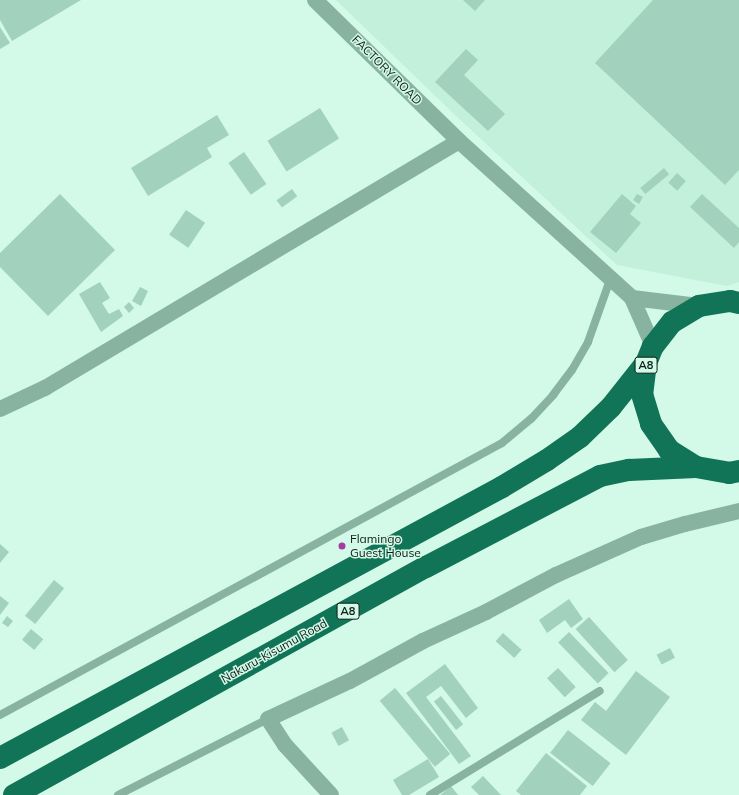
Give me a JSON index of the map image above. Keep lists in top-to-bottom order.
{
  "streets": {
    "highway": ["A8", "Nakuru-Kisumu Road"],
    "street": ["FACTORY ROAD"]
  },
  "crossings": [
    ["A8", "Nakuru-Kisumu Road"]
  ],
  "places": ["Flamingo Guest House"]
}
